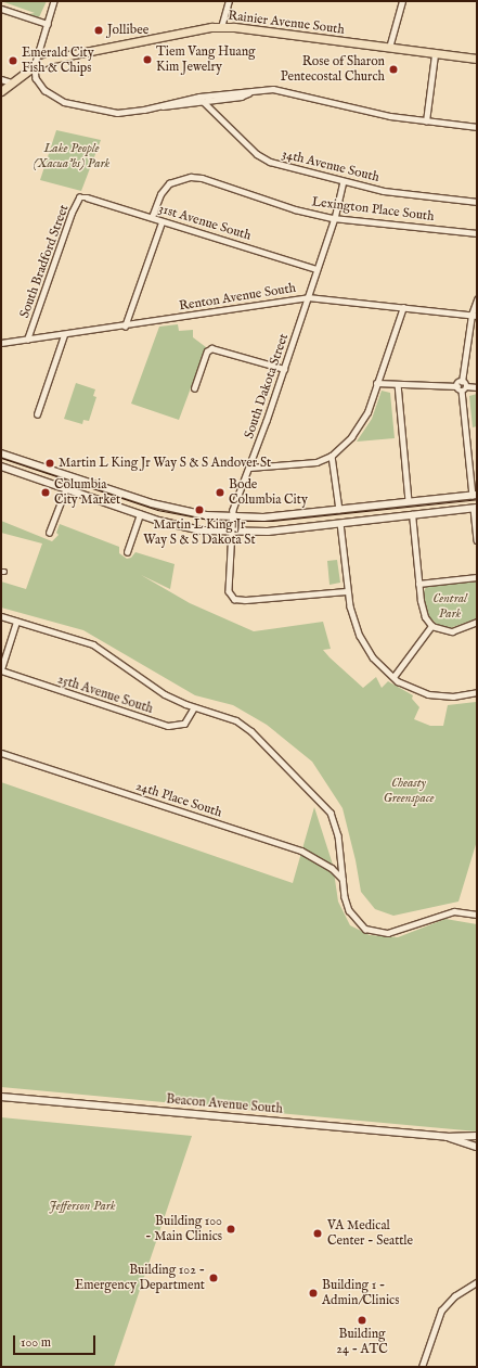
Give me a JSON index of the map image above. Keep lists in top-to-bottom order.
{
  "streets": {
    "main road": ["Rainier Avenue South", "Beacon Avenue South"],
    "street": [
      "34th Avenue South",
      "Lexington Place South",
      "31st Avenue South",
      "South Bradford Street",
      "Renton Avenue South",
      "South Dakota Street",
      "25th Avenue South",
      "24th Place South"
    ]
  },
  "crossings": [
    ["34th Avenue South", "South Dakota Street"],
    ["Lexington Place South", "31st Avenue South"],
    ["Lexington Place South", "South Dakota Street"],
    ["31st Avenue South", "South Bradford Street"],
    ["31st Avenue South", "South Dakota Street"],
    ["South Bradford Street", "Renton Avenue South"],
    ["Renton Avenue South", "South Dakota Street"]
  ],
  "parks": [
    "Lake People (Xacua'bs) Park",
    "Central Park",
    "Cheasty Greenspace",
    "Jefferson Park"
  ],
  "places": [
    "Jollibee",
    "Tiem Vang Huang Kim Jewelry",
    "Emerald City Fish & Chips",
    "Rose of Sharon Pentecostal Church",
    "Martin L King Jr Way S & S Andover St",
    "Columbia City Market",
    "Bode Columbia City",
    "Martin L King Jr Way S & S Dakota St",
    "Building 100 - Main Clinics",
    "VA Medical Center - Seattle",
    "Building 102 - Emergency Department",
    "Building 1 - Admin/Clinics",
    "Building 24 - ATC"
  ],
  "scale_bar": "100 m"
}
